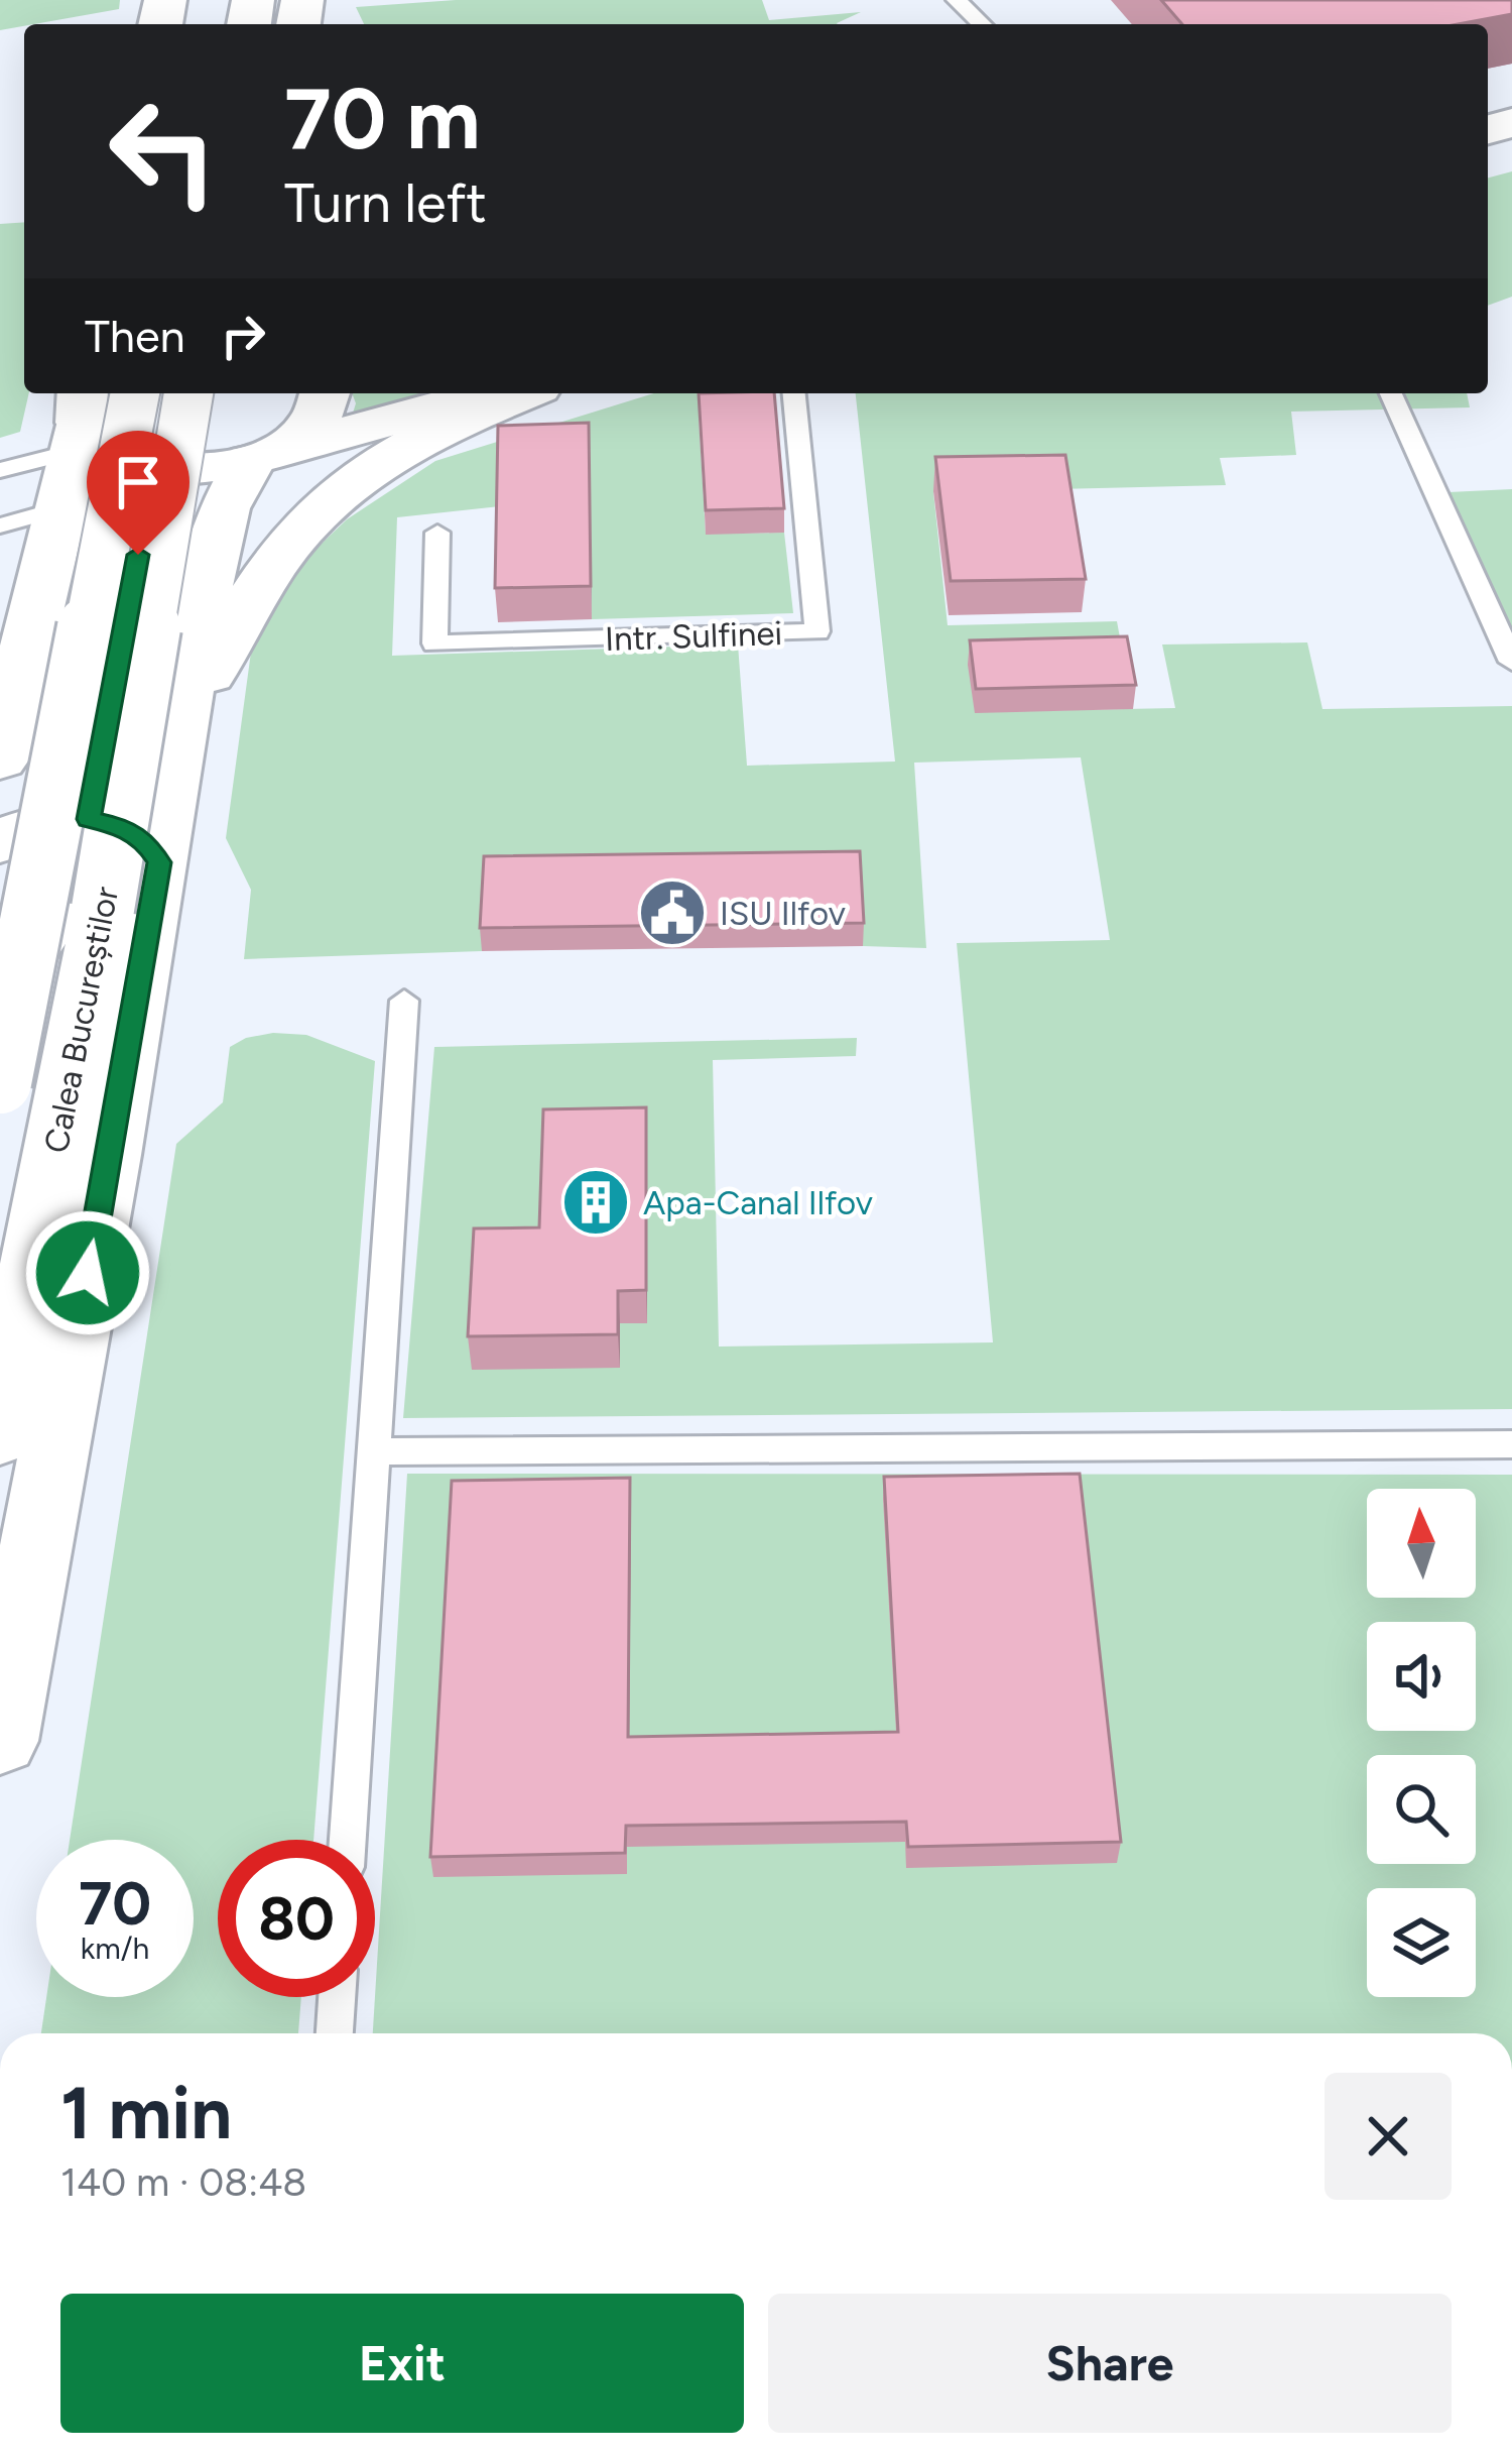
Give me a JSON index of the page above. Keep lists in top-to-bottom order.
{
  "streets": {
    "main road": ["Calea Bucureștilor"],
    "lane": ["Intr. Sulfinei"]
  },
  "places": {
    "public building": ["ISU Ilfov"],
    "building": ["Apa-Canal Ilfov"]
  },
  "north": "top",
  "page": {
    "turn": ["70 m", "Turn left"],
    "then": "Then",
    "speed": "70 km/h",
    "limit": "80",
    "heading": ["1 min", "140 m · 08:48"],
    "buttons": ["Exit", "Share"]
  }
}
